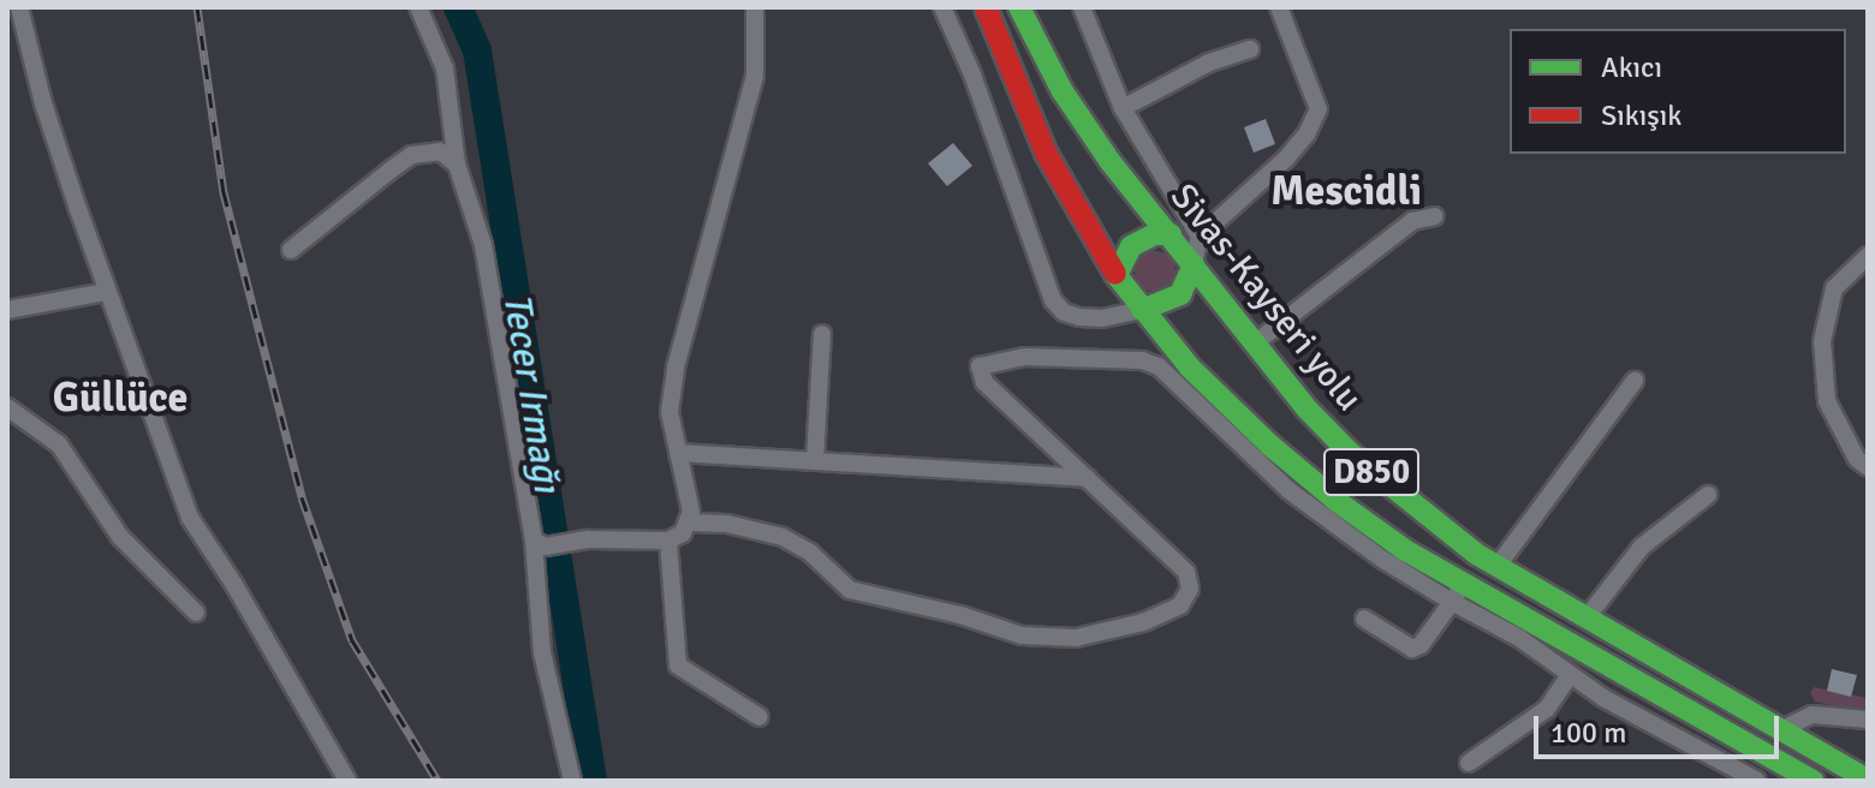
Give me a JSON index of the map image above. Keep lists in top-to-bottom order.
{
  "streets": {
    "highway": ["Sivas-Kayseri yolu", "D850"]
  },
  "crossings": [
    ["Sivas-Kayseri yolu", "D850"]
  ],
  "districts": ["Mescidli", "Güllüce"],
  "water": ["Tecer Irmağı"],
  "legend": ["Akıcı", "Sıkışık"],
  "scale_bar": "100 m"
}
